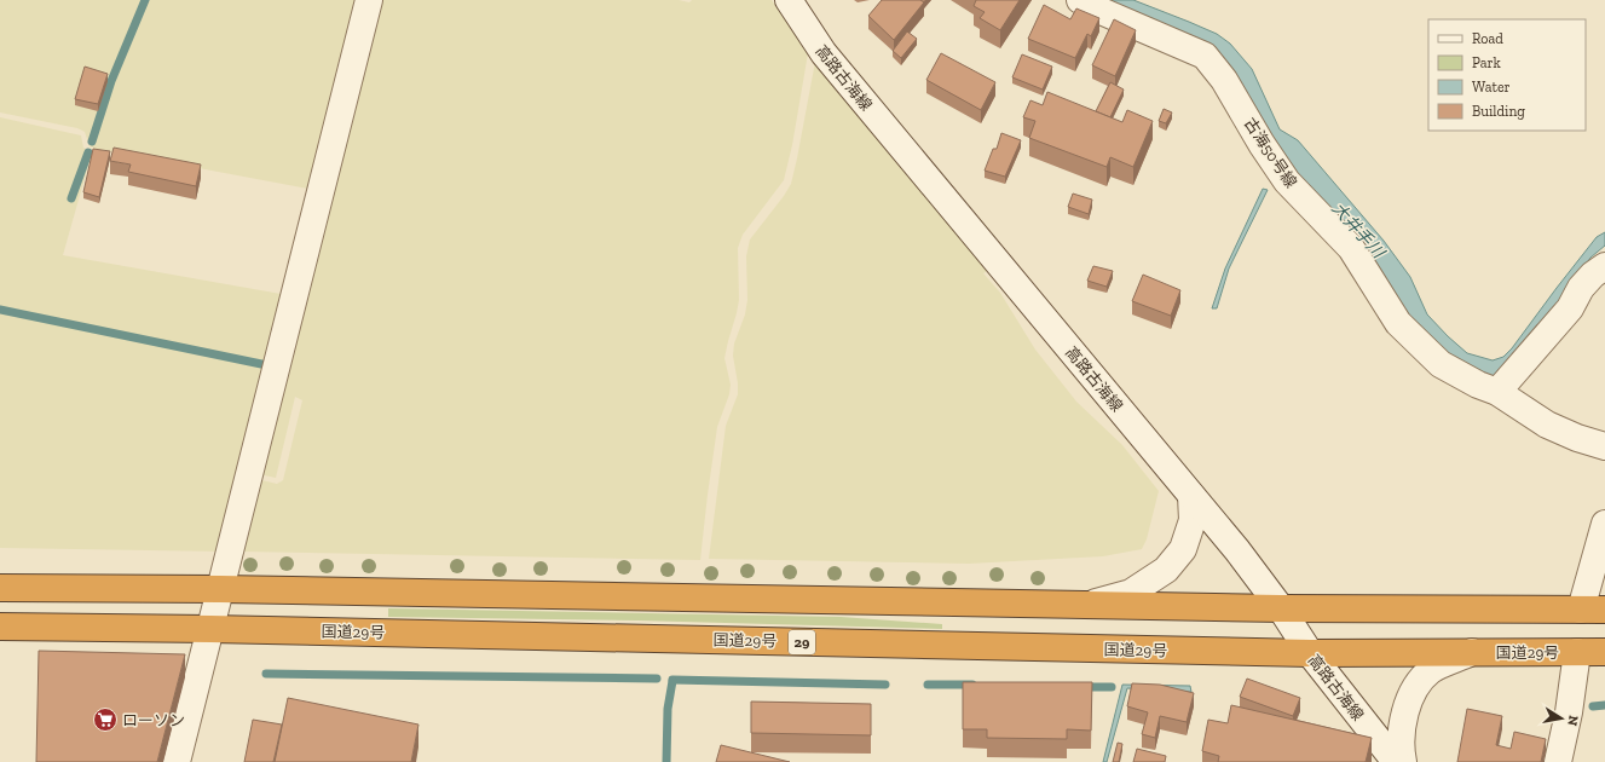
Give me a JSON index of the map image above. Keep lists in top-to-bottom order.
{
  "streets": {
    "highway": ["国道29号", "29"],
    "street": ["高路古海線", "古海50号線"]
  },
  "crossings": [
    ["高路古海線", "国道29号"]
  ],
  "water": ["大井手川"],
  "places": {
    "supermarket": ["ローソン"]
  },
  "legend": [
    "Road",
    "Park",
    "Water",
    "Building"
  ],
  "north": "right"
}
